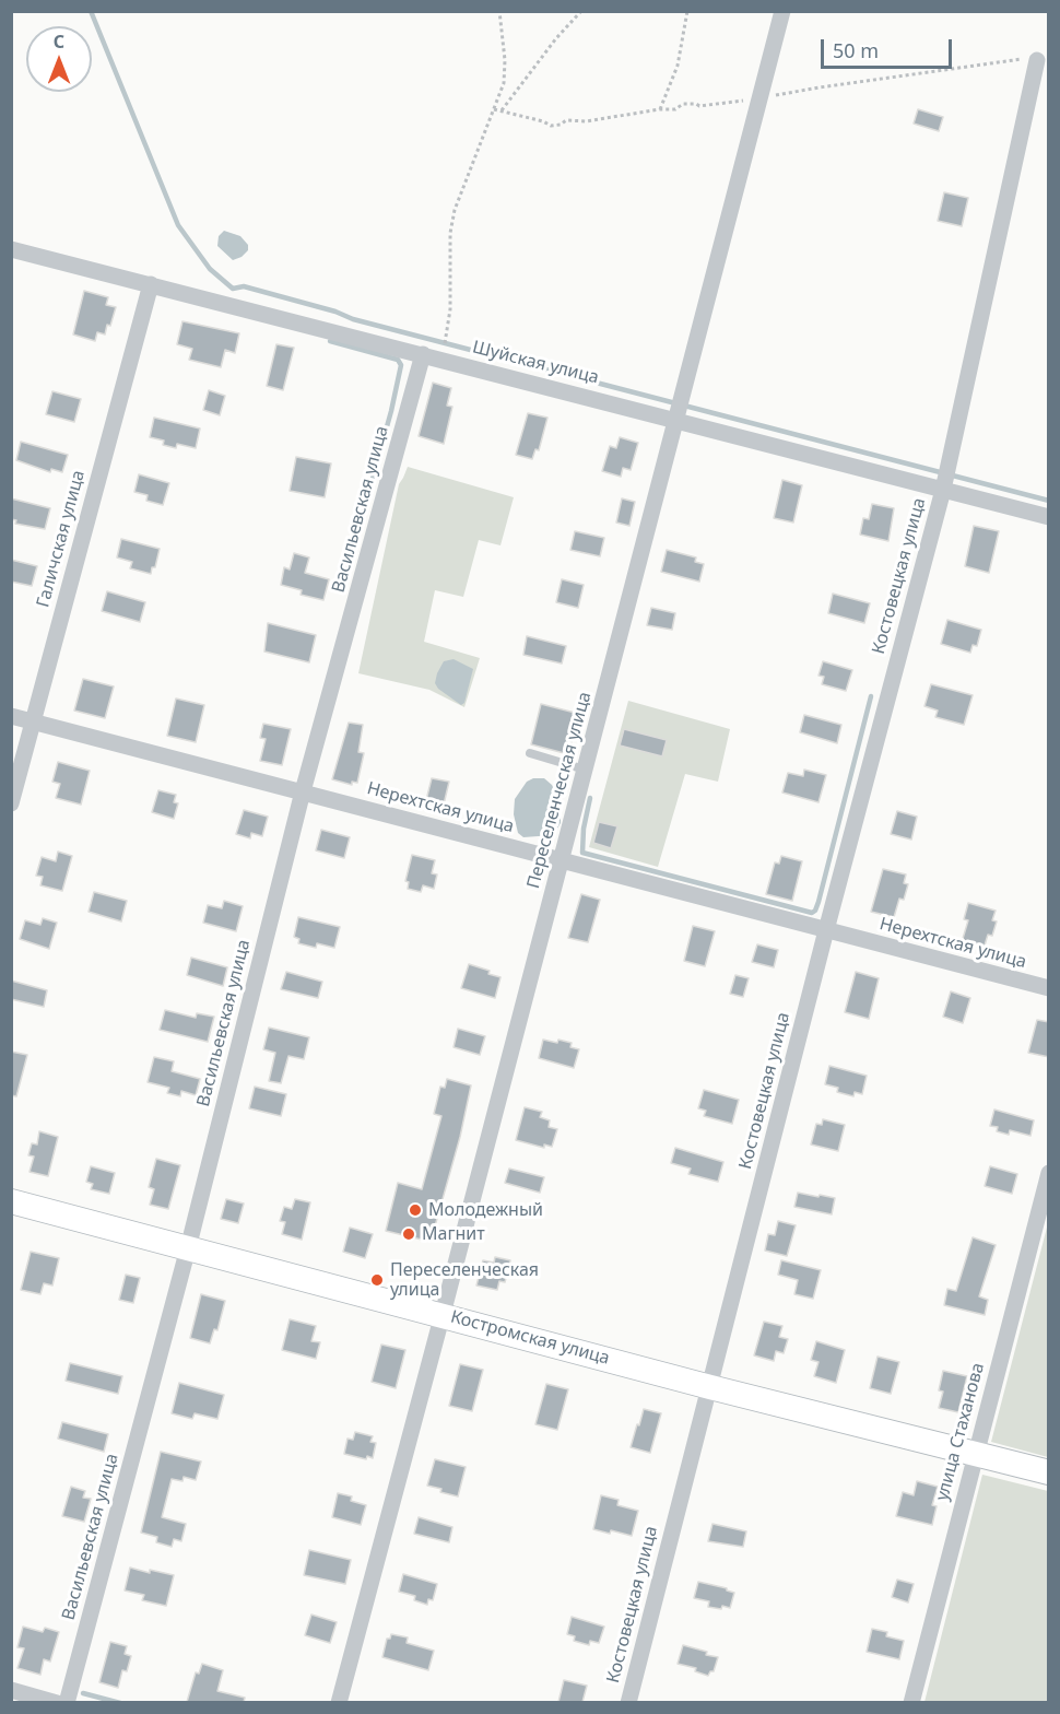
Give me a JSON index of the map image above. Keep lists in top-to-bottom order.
{
  "streets": {
    "street": [
      "Шуйская улица",
      "Васильевская улица",
      "Галичская улица",
      "Костовецкая улица",
      "Переселенческая улица",
      "Нерехтская улица",
      "Костромская улица",
      "улица Стаханова"
    ]
  },
  "crossings": [
    ["Шуйская улица", "Васильевская улица"],
    ["Шуйская улица", "Галичская улица"],
    ["Шуйская улица", "Костовецкая улица"],
    ["Шуйская улица", "Переселенческая улица"],
    ["Васильевская улица", "Нерехтская улица"],
    ["Васильевская улица", "Костромская улица"],
    ["Галичская улица", "Нерехтская улица"],
    ["Костовецкая улица", "Нерехтская улица"],
    ["Костовецкая улица", "Костромская улица"],
    ["Переселенческая улица", "Нерехтская улица"],
    ["Переселенческая улица", "Костромская улица"],
    ["Костромская улица", "улица Стаханова"]
  ],
  "places": ["Молодежный", "Магнит", "Переселенческая улица"],
  "scale_bar": "50 m",
  "north": "top"
}
